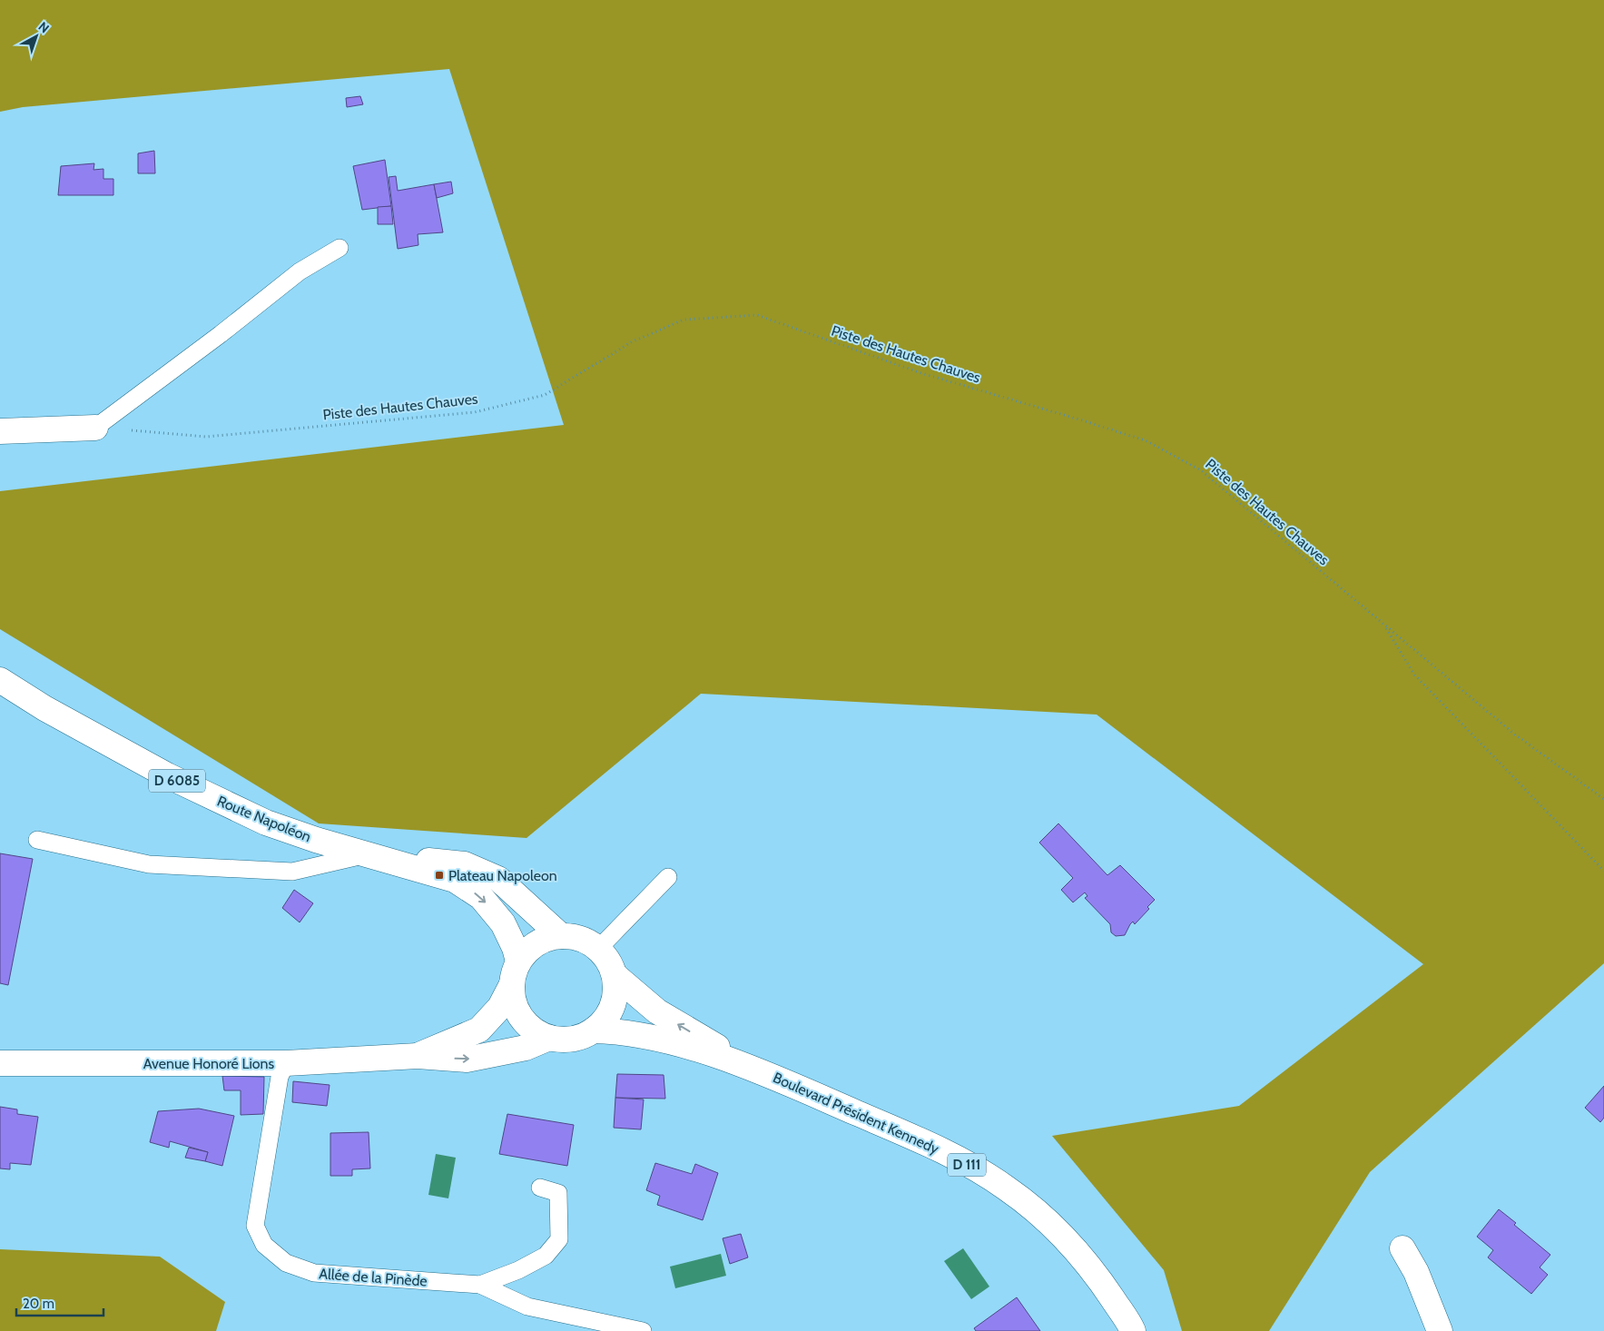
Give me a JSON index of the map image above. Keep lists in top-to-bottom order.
{
  "streets": {
    "main road": [
      "D 6085",
      "Route Napoléon",
      "Avenue Honoré Lions",
      "Boulevard Président Kennedy",
      "D 111"
    ],
    "lane": ["Allée de la Pinède"],
    "path": ["Piste des Hautes Chauves"]
  },
  "crossings": [
    ["Route Napoléon", "Avenue Honoré Lions"],
    ["Route Napoléon", "Boulevard Président Kennedy"],
    ["Avenue Honoré Lions", "Boulevard Président Kennedy"],
    ["Avenue Honoré Lions", "Allée de la Pinède"]
  ],
  "places": {
    "transit": ["Plateau Napoleon"]
  },
  "scale_bar": "20 m",
  "north": "top right"
}
